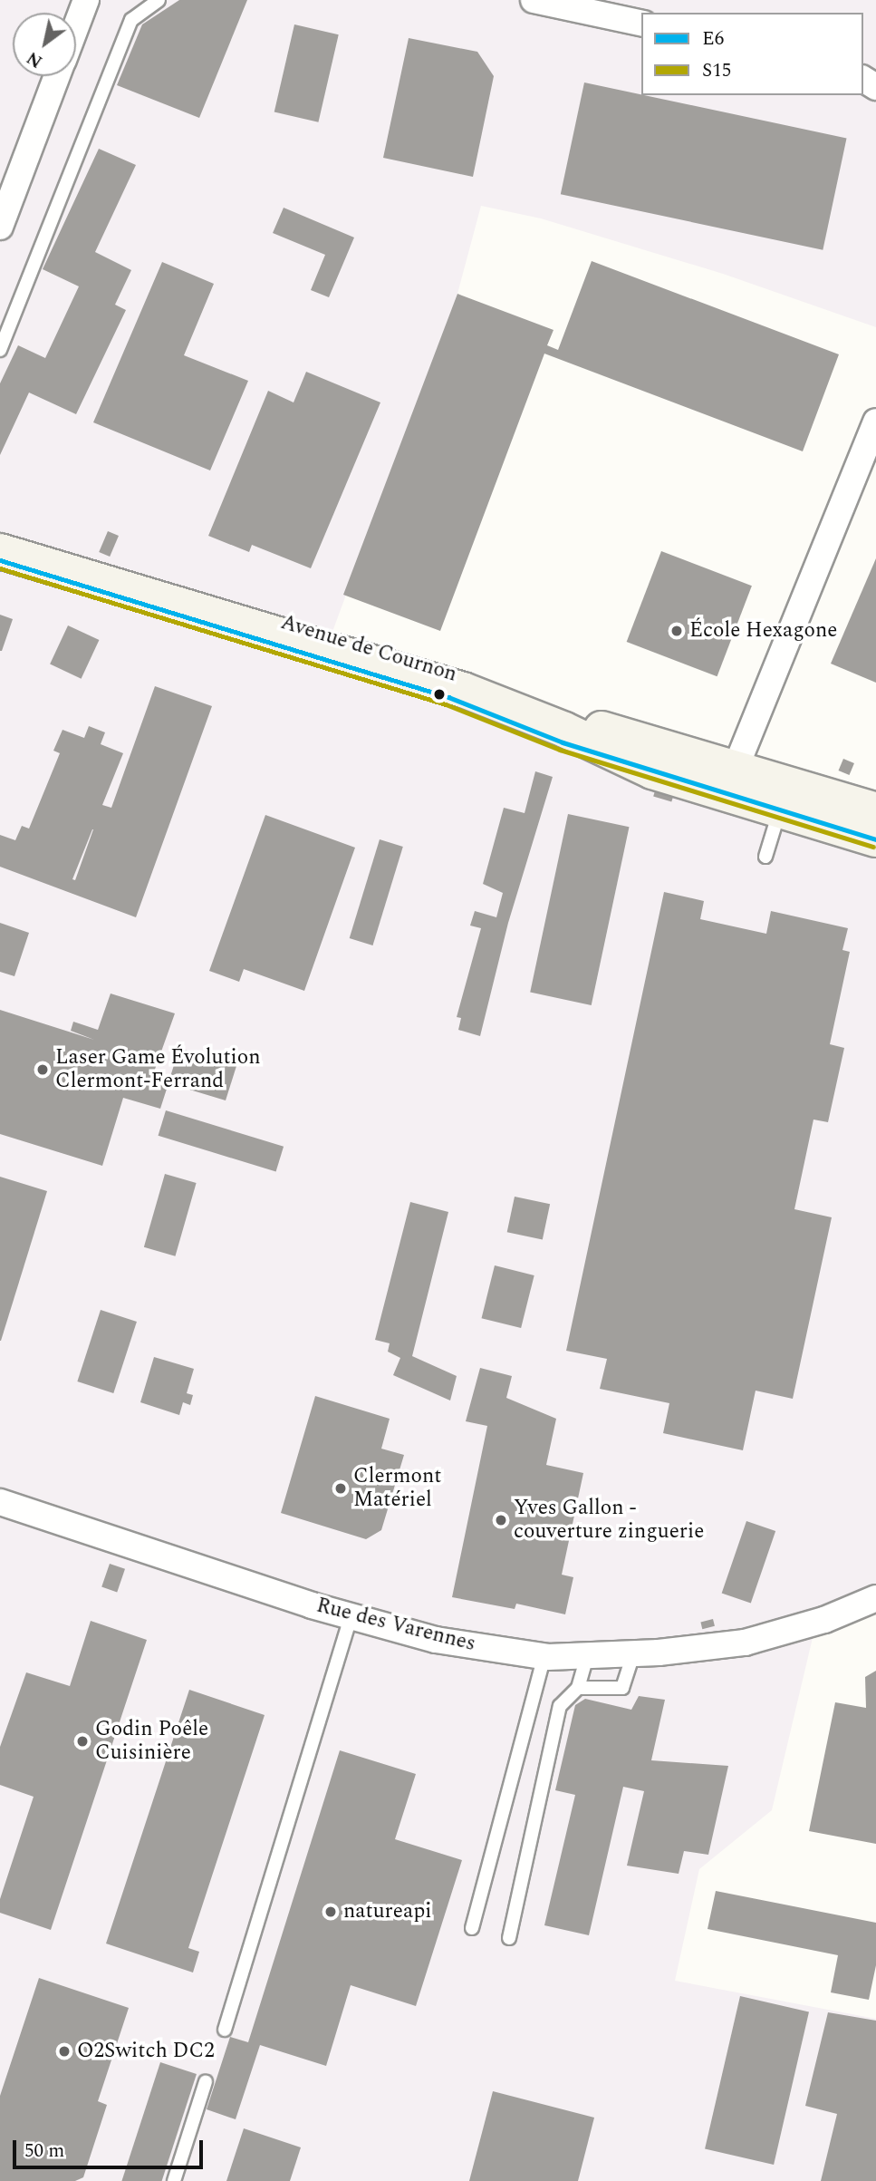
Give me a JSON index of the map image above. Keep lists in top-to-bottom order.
{
  "streets": {
    "main road": ["Avenue de Cournon"],
    "street": ["Rue des Varennes"]
  },
  "places": [
    "École Hexagone",
    "Laser Game Évolution Clermont-Ferrand",
    "Clermont Matériel",
    "Yves Gallon - couverture zinguerie",
    "Godin Poêle Cuisinière",
    "natureapi",
    "O2Switch DC2"
  ],
  "lines": ["transit line E6", "transit line S15"],
  "legend": ["E6", "S15"],
  "scale_bar": "50 m",
  "north": "bottom left"
}
